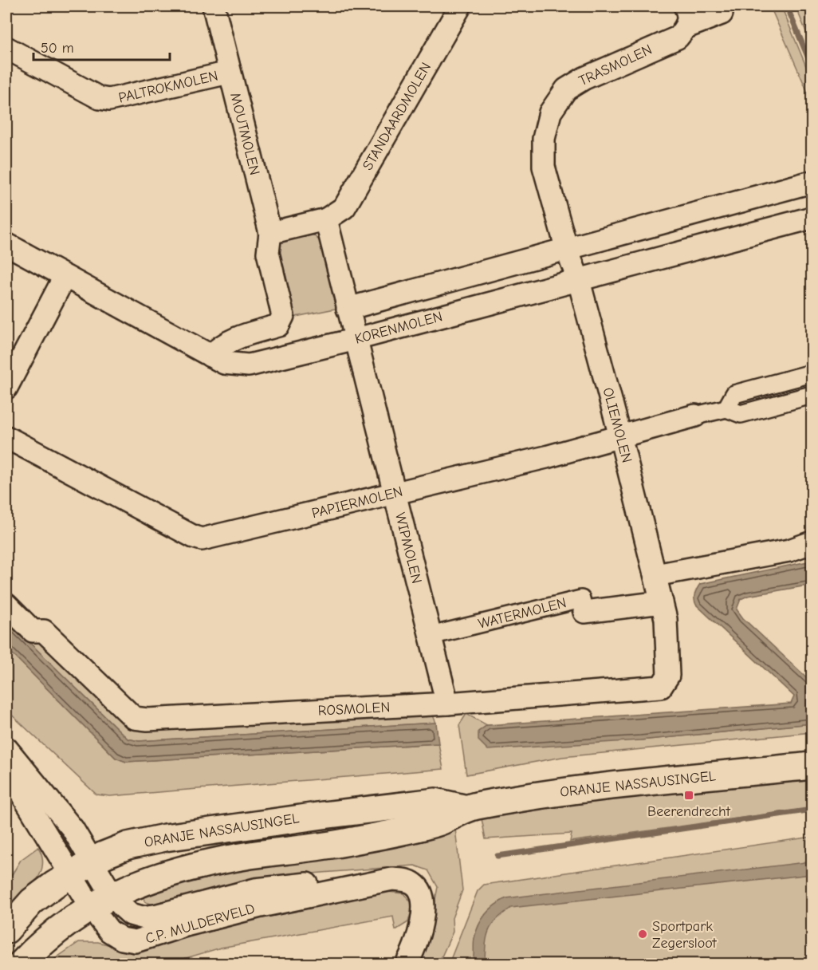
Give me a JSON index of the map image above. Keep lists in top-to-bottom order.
{
  "streets": {
    "main road": ["ORANJE NASSAUSINGEL"],
    "street": [
      "TRASMOLEN",
      "PALTROKMOLEN",
      "STANDAARDMOLEN",
      "MOUTMOLEN",
      "KORENMOLEN",
      "OLIEMOLEN",
      "PAPIERMOLEN",
      "WIPMOLEN",
      "WATERMOLEN",
      "ROSMOLEN",
      "C.P. MULDERVELD"
    ]
  },
  "crossings": [
    ["TRASMOLEN", "OLIEMOLEN"],
    ["PALTROKMOLEN", "MOUTMOLEN"],
    ["MOUTMOLEN", "KORENMOLEN"],
    ["KORENMOLEN", "OLIEMOLEN"],
    ["KORENMOLEN", "WIPMOLEN"],
    ["OLIEMOLEN", "PAPIERMOLEN"],
    ["OLIEMOLEN", "WATERMOLEN"],
    ["OLIEMOLEN", "ROSMOLEN"],
    ["PAPIERMOLEN", "WIPMOLEN"],
    ["WIPMOLEN", "WATERMOLEN"],
    ["WIPMOLEN", "ROSMOLEN"],
    ["WATERMOLEN", "ROSMOLEN"],
    ["ORANJE NASSAUSINGEL", "C.P. MULDERVELD"]
  ],
  "places": {
    "transit": ["Beerendrecht"],
    "other": ["Sportpark Zegersloot"]
  },
  "scale_bar": "50 m"
}
